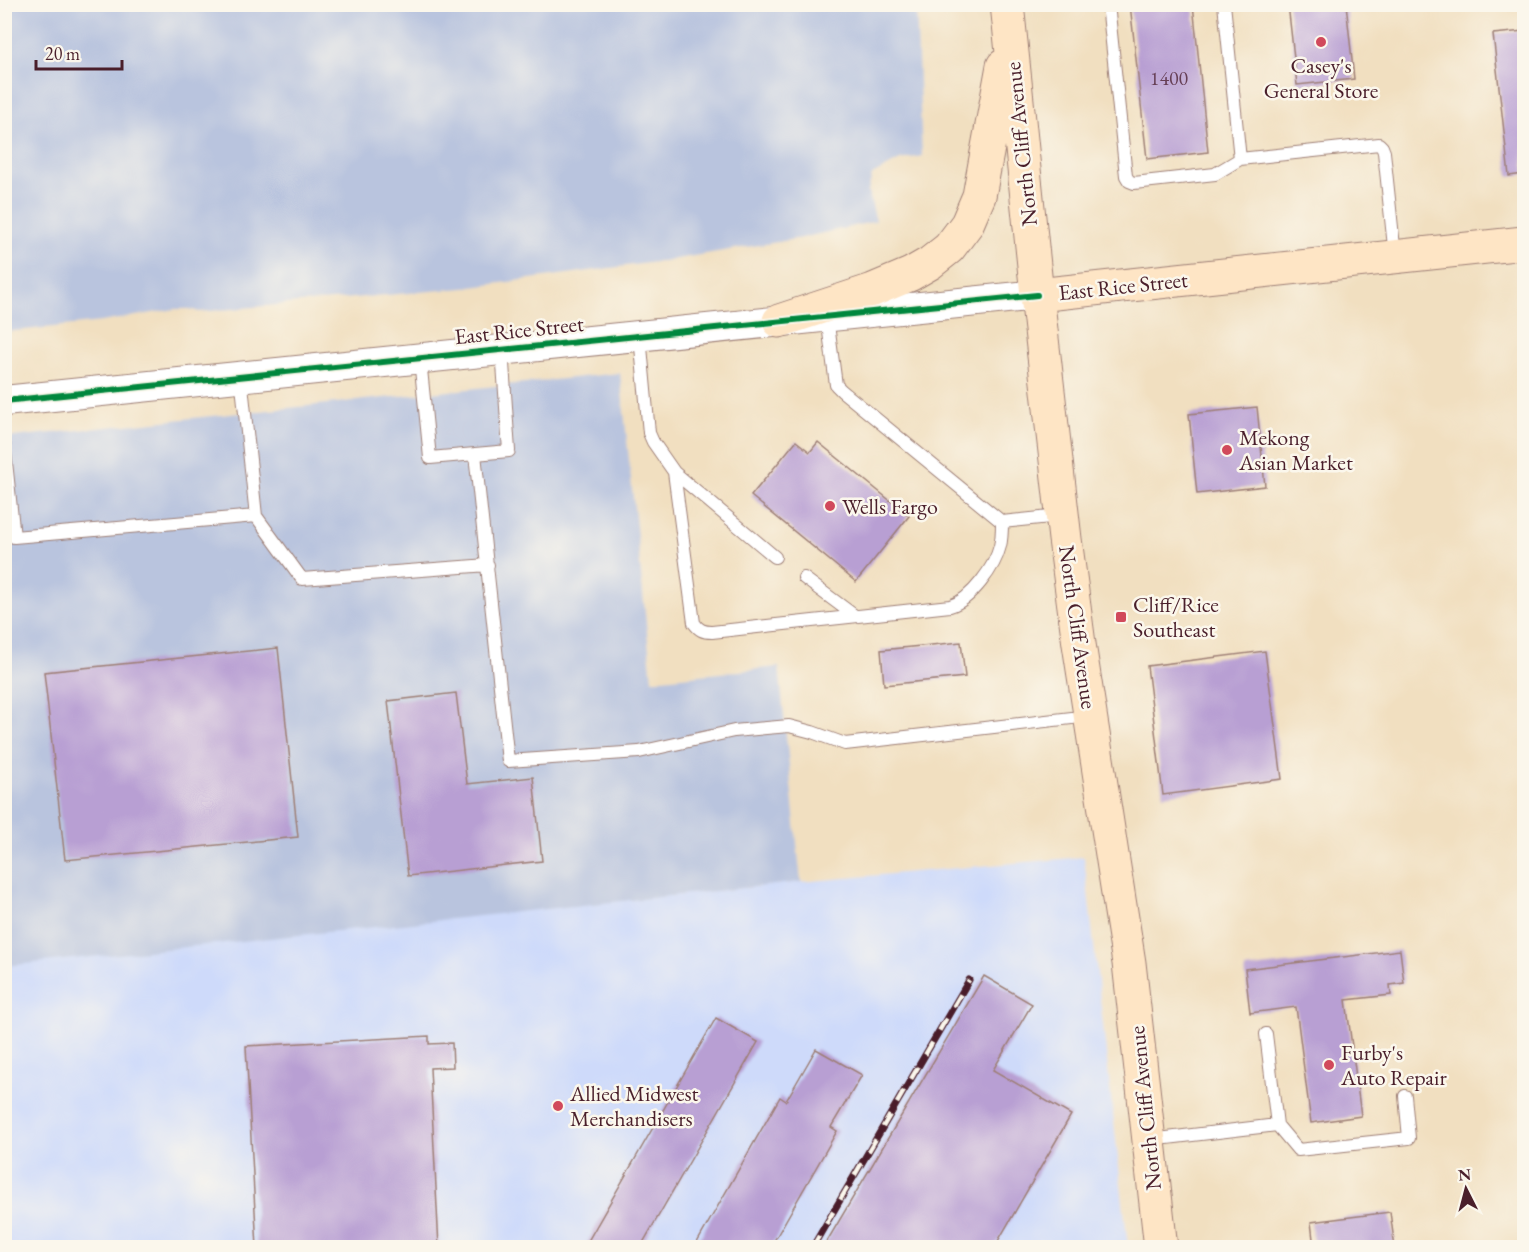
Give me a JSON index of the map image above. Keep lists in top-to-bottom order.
{
  "streets": {
    "main road": ["North Cliff Avenue", "East Rice Street"]
  },
  "crossings": [
    ["North Cliff Avenue", "East Rice Street"]
  ],
  "places": {
    "other": [
      "Casey's General Store",
      "Mekong Asian Market",
      "Wells Fargo",
      "Furby's Auto Repair",
      "Allied Midwest Merchandisers"
    ],
    "transit": ["Cliff/Rice Southeast"]
  },
  "house_numbers": ["1400"],
  "scale_bar": "20 m",
  "north": "top"
}
